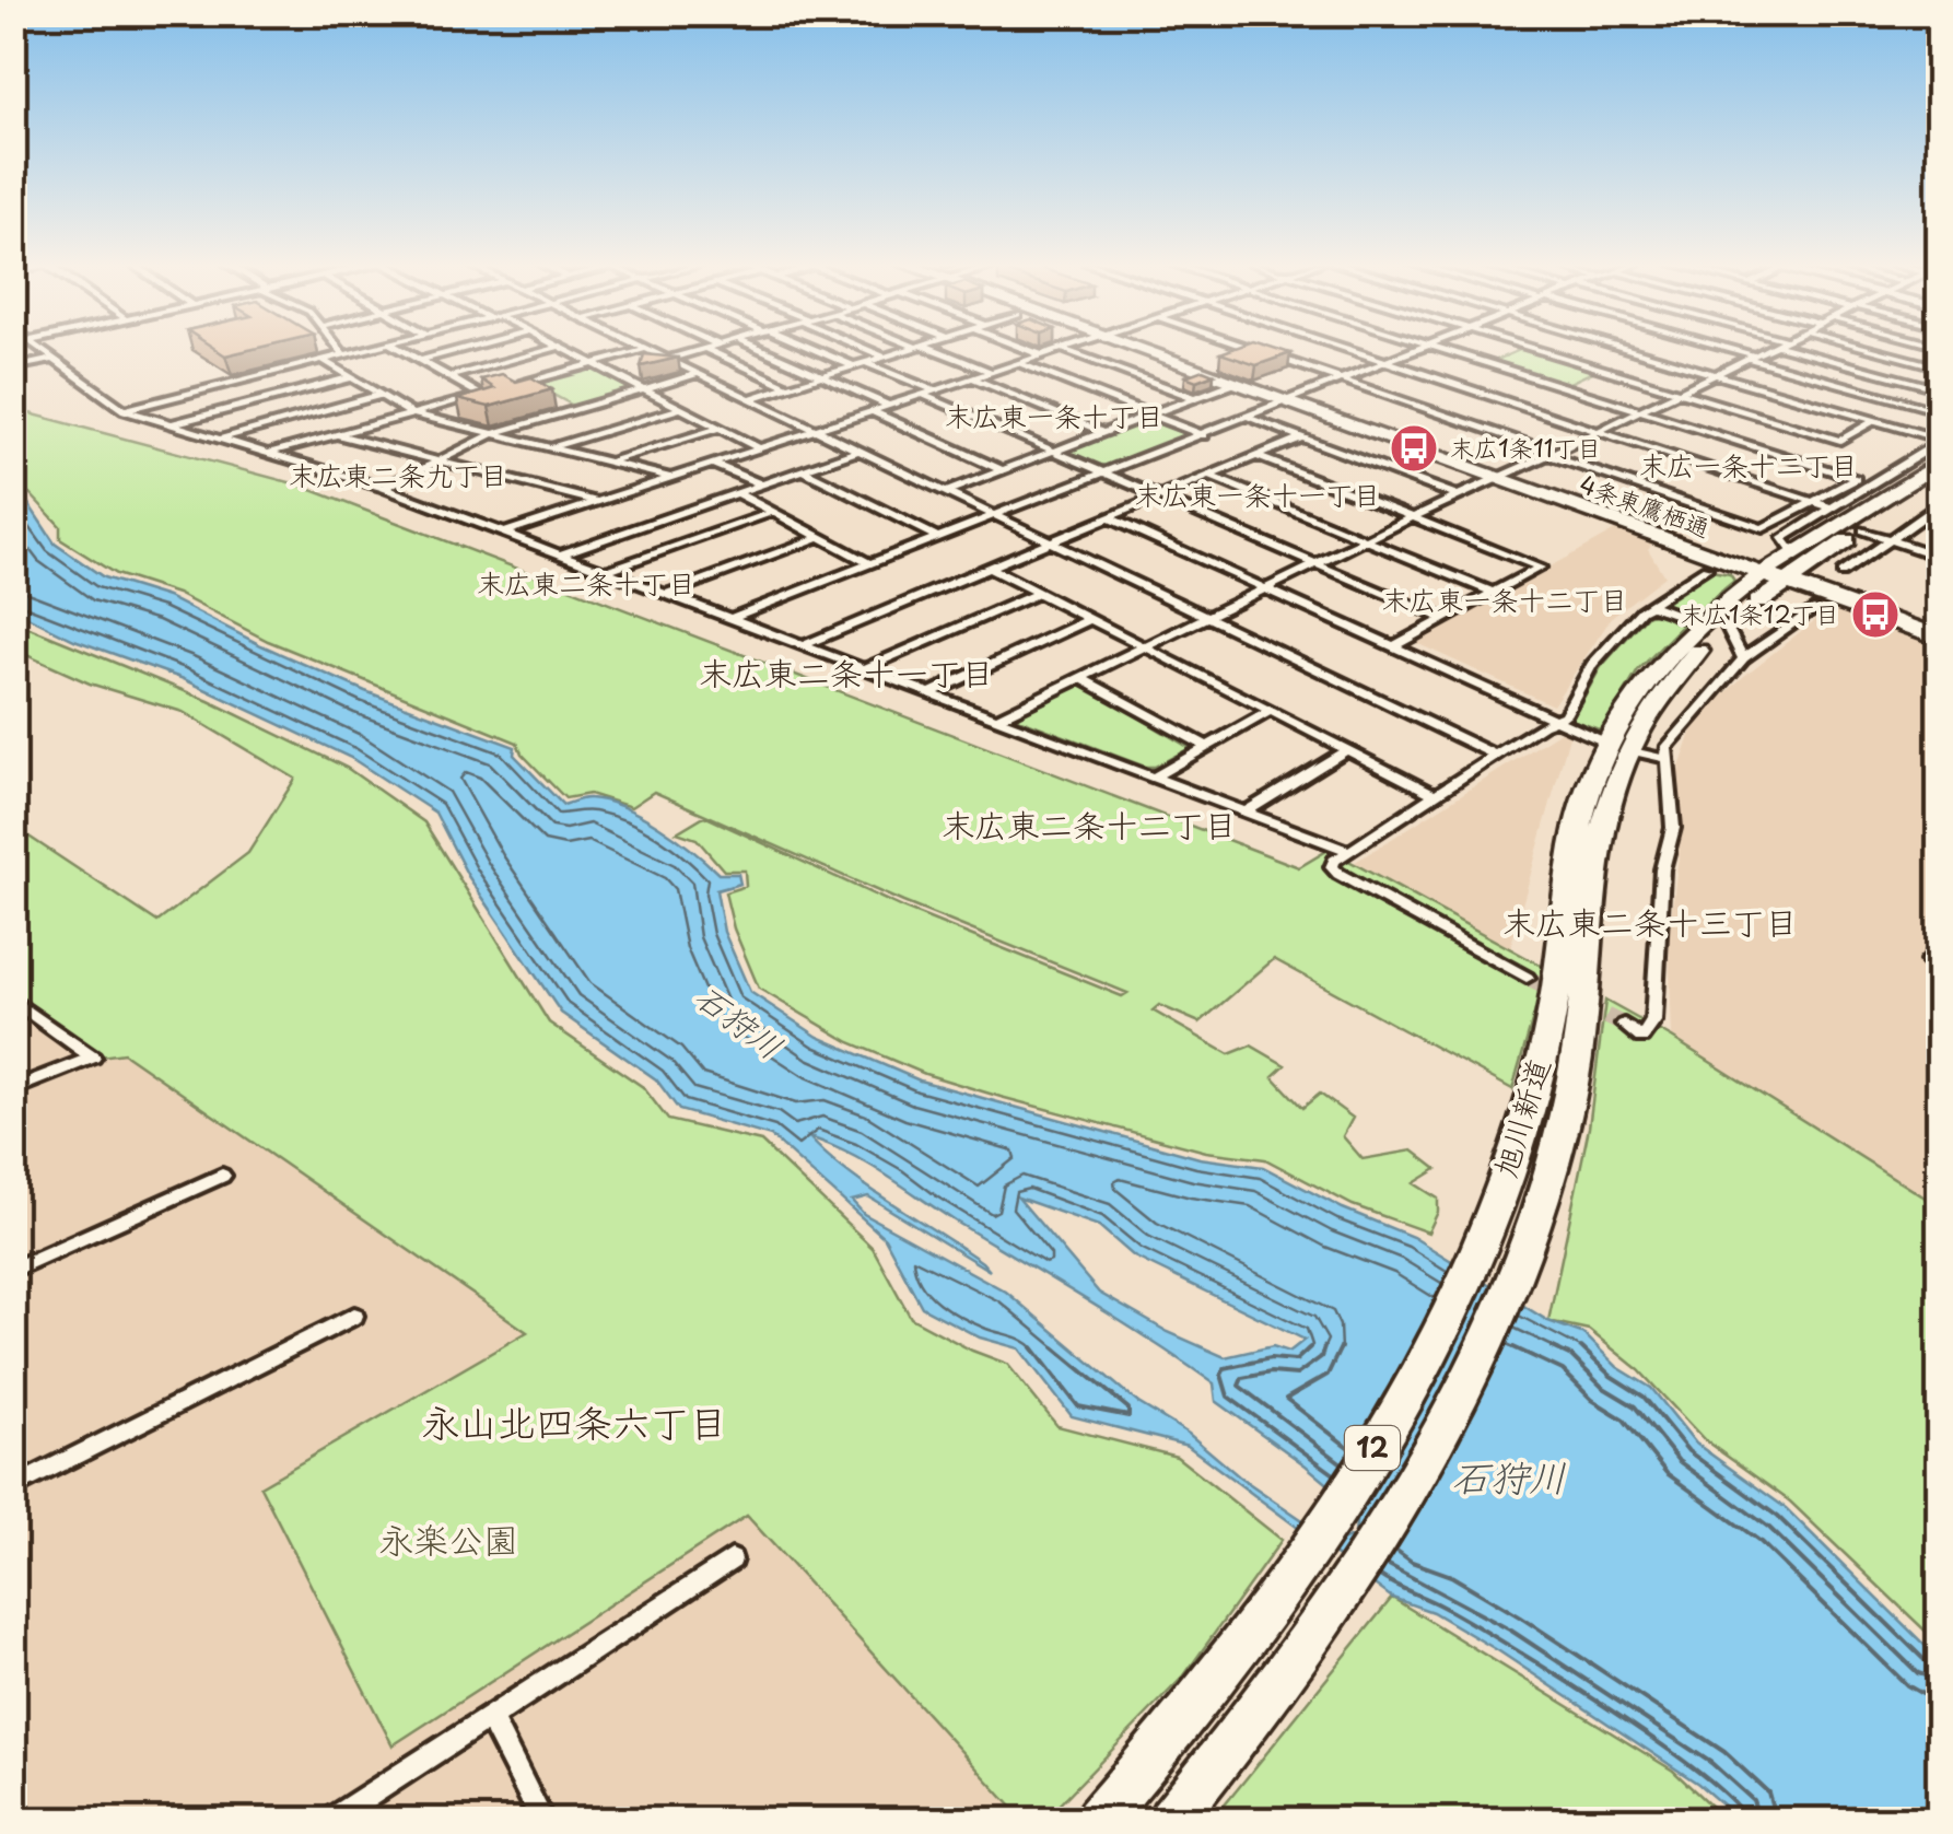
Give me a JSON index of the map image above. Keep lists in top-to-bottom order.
{
  "streets": {
    "highway": ["4条東鷹栖通", "旭川新道", "12"]
  },
  "crossings": [
    ["4条東鷹栖通", "旭川新道"]
  ],
  "districts": [
    "末広東一条十丁目",
    "末広一条十二丁目",
    "末広東二条九丁目",
    "末広東一条十一丁目",
    "末広東二条十丁目",
    "末広東一条十二丁目",
    "末広東二条十一丁目",
    "末広東二条十二丁目",
    "末広東二条十三丁目",
    "永山北四条六丁目"
  ],
  "water": ["石狩川"],
  "parks": ["永楽公園"],
  "places": {
    "bus stop": ["末広1条11丁目", "末広1条12丁目"]
  }
}
